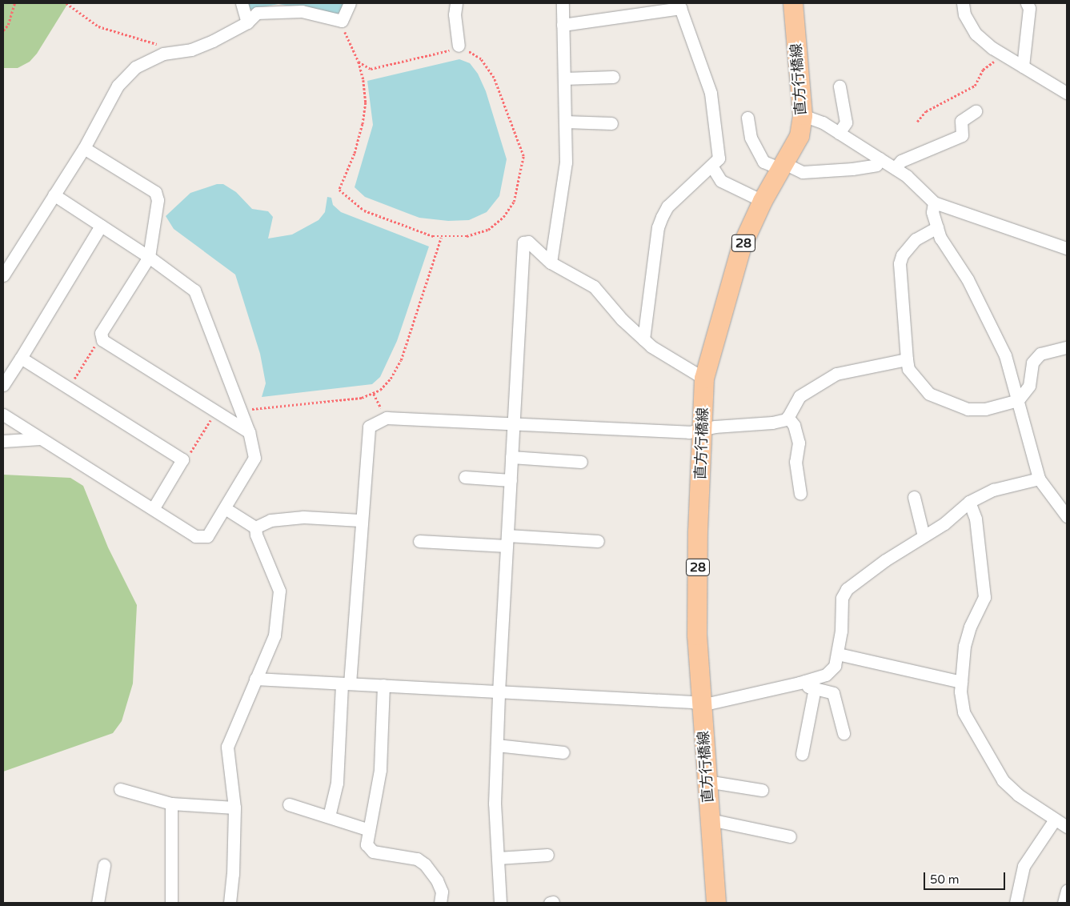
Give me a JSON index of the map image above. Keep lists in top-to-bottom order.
{
  "streets": {
    "main road": ["直方行橋線", "28"]
  },
  "scale_bar": "50 m"
}
